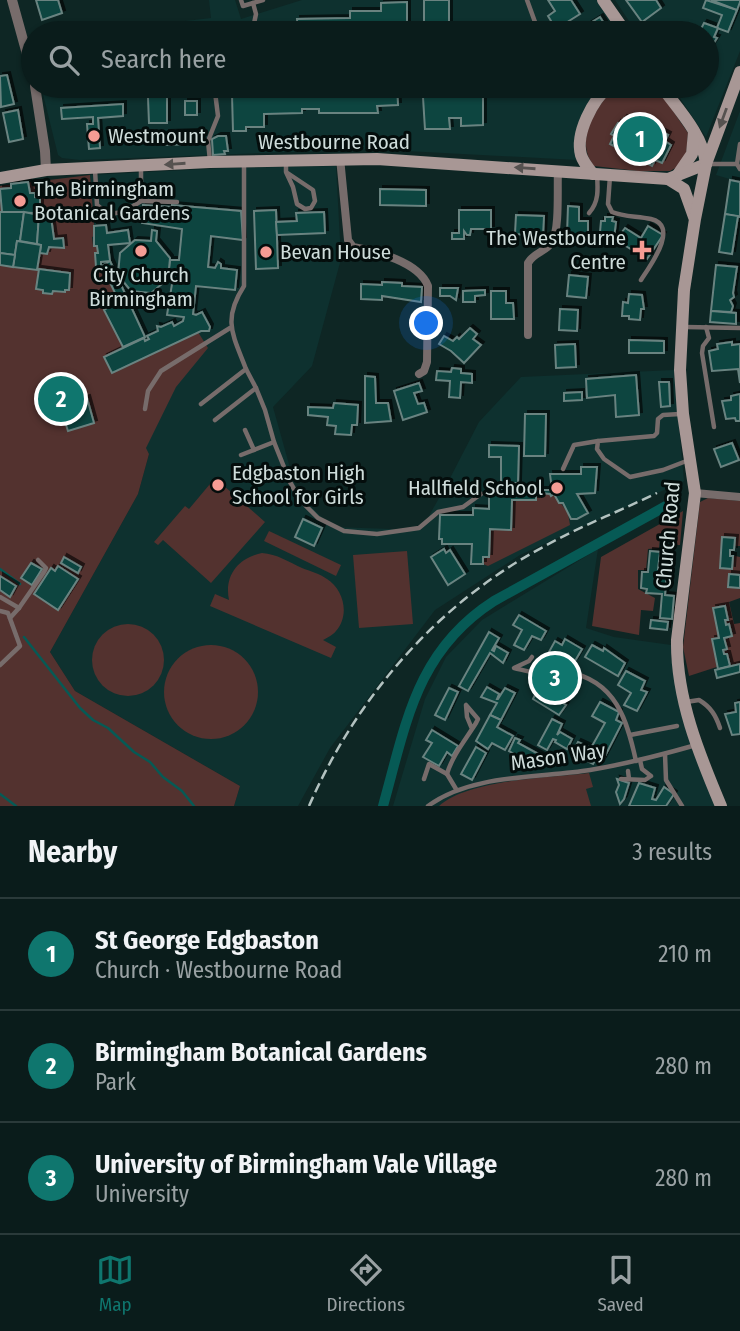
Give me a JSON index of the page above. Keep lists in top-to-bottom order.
{
  "streets": {
    "main road": ["Westbourne Road", "Church Road"],
    "lane": ["Mason Way"]
  },
  "crossings": [
    ["Church Road", "Mason Way"]
  ],
  "one_way": ["Westbourne Road"],
  "places": {
    "other": [
      "Westmount",
      "The Birmingham Botanical Gardens",
      "City Church Birmingham",
      "Bevan House",
      "Edgbaston High School for Girls",
      "Hallfield School"
    ],
    "health": ["The Westbourne Centre"]
  },
  "page": {
    "search": "Search here",
    "pins": ["1", "2", "3"],
    "heading": ["Nearby", "3 results"],
    "list": [
      {
        "mark": "1",
        "name": "St George Edgbaston",
        "note": "Church · Westbourne Road",
        "value": "210 m"
      },
      {
        "mark": "2",
        "name": "Birmingham Botanical Gardens",
        "note": "Park",
        "value": "280 m"
      },
      {
        "mark": "3",
        "name": "University of Birmingham Vale Village",
        "note": "University",
        "value": "280 m"
      }
    ],
    "nav": ["Map", "Directions", "Saved"]
  }
}
